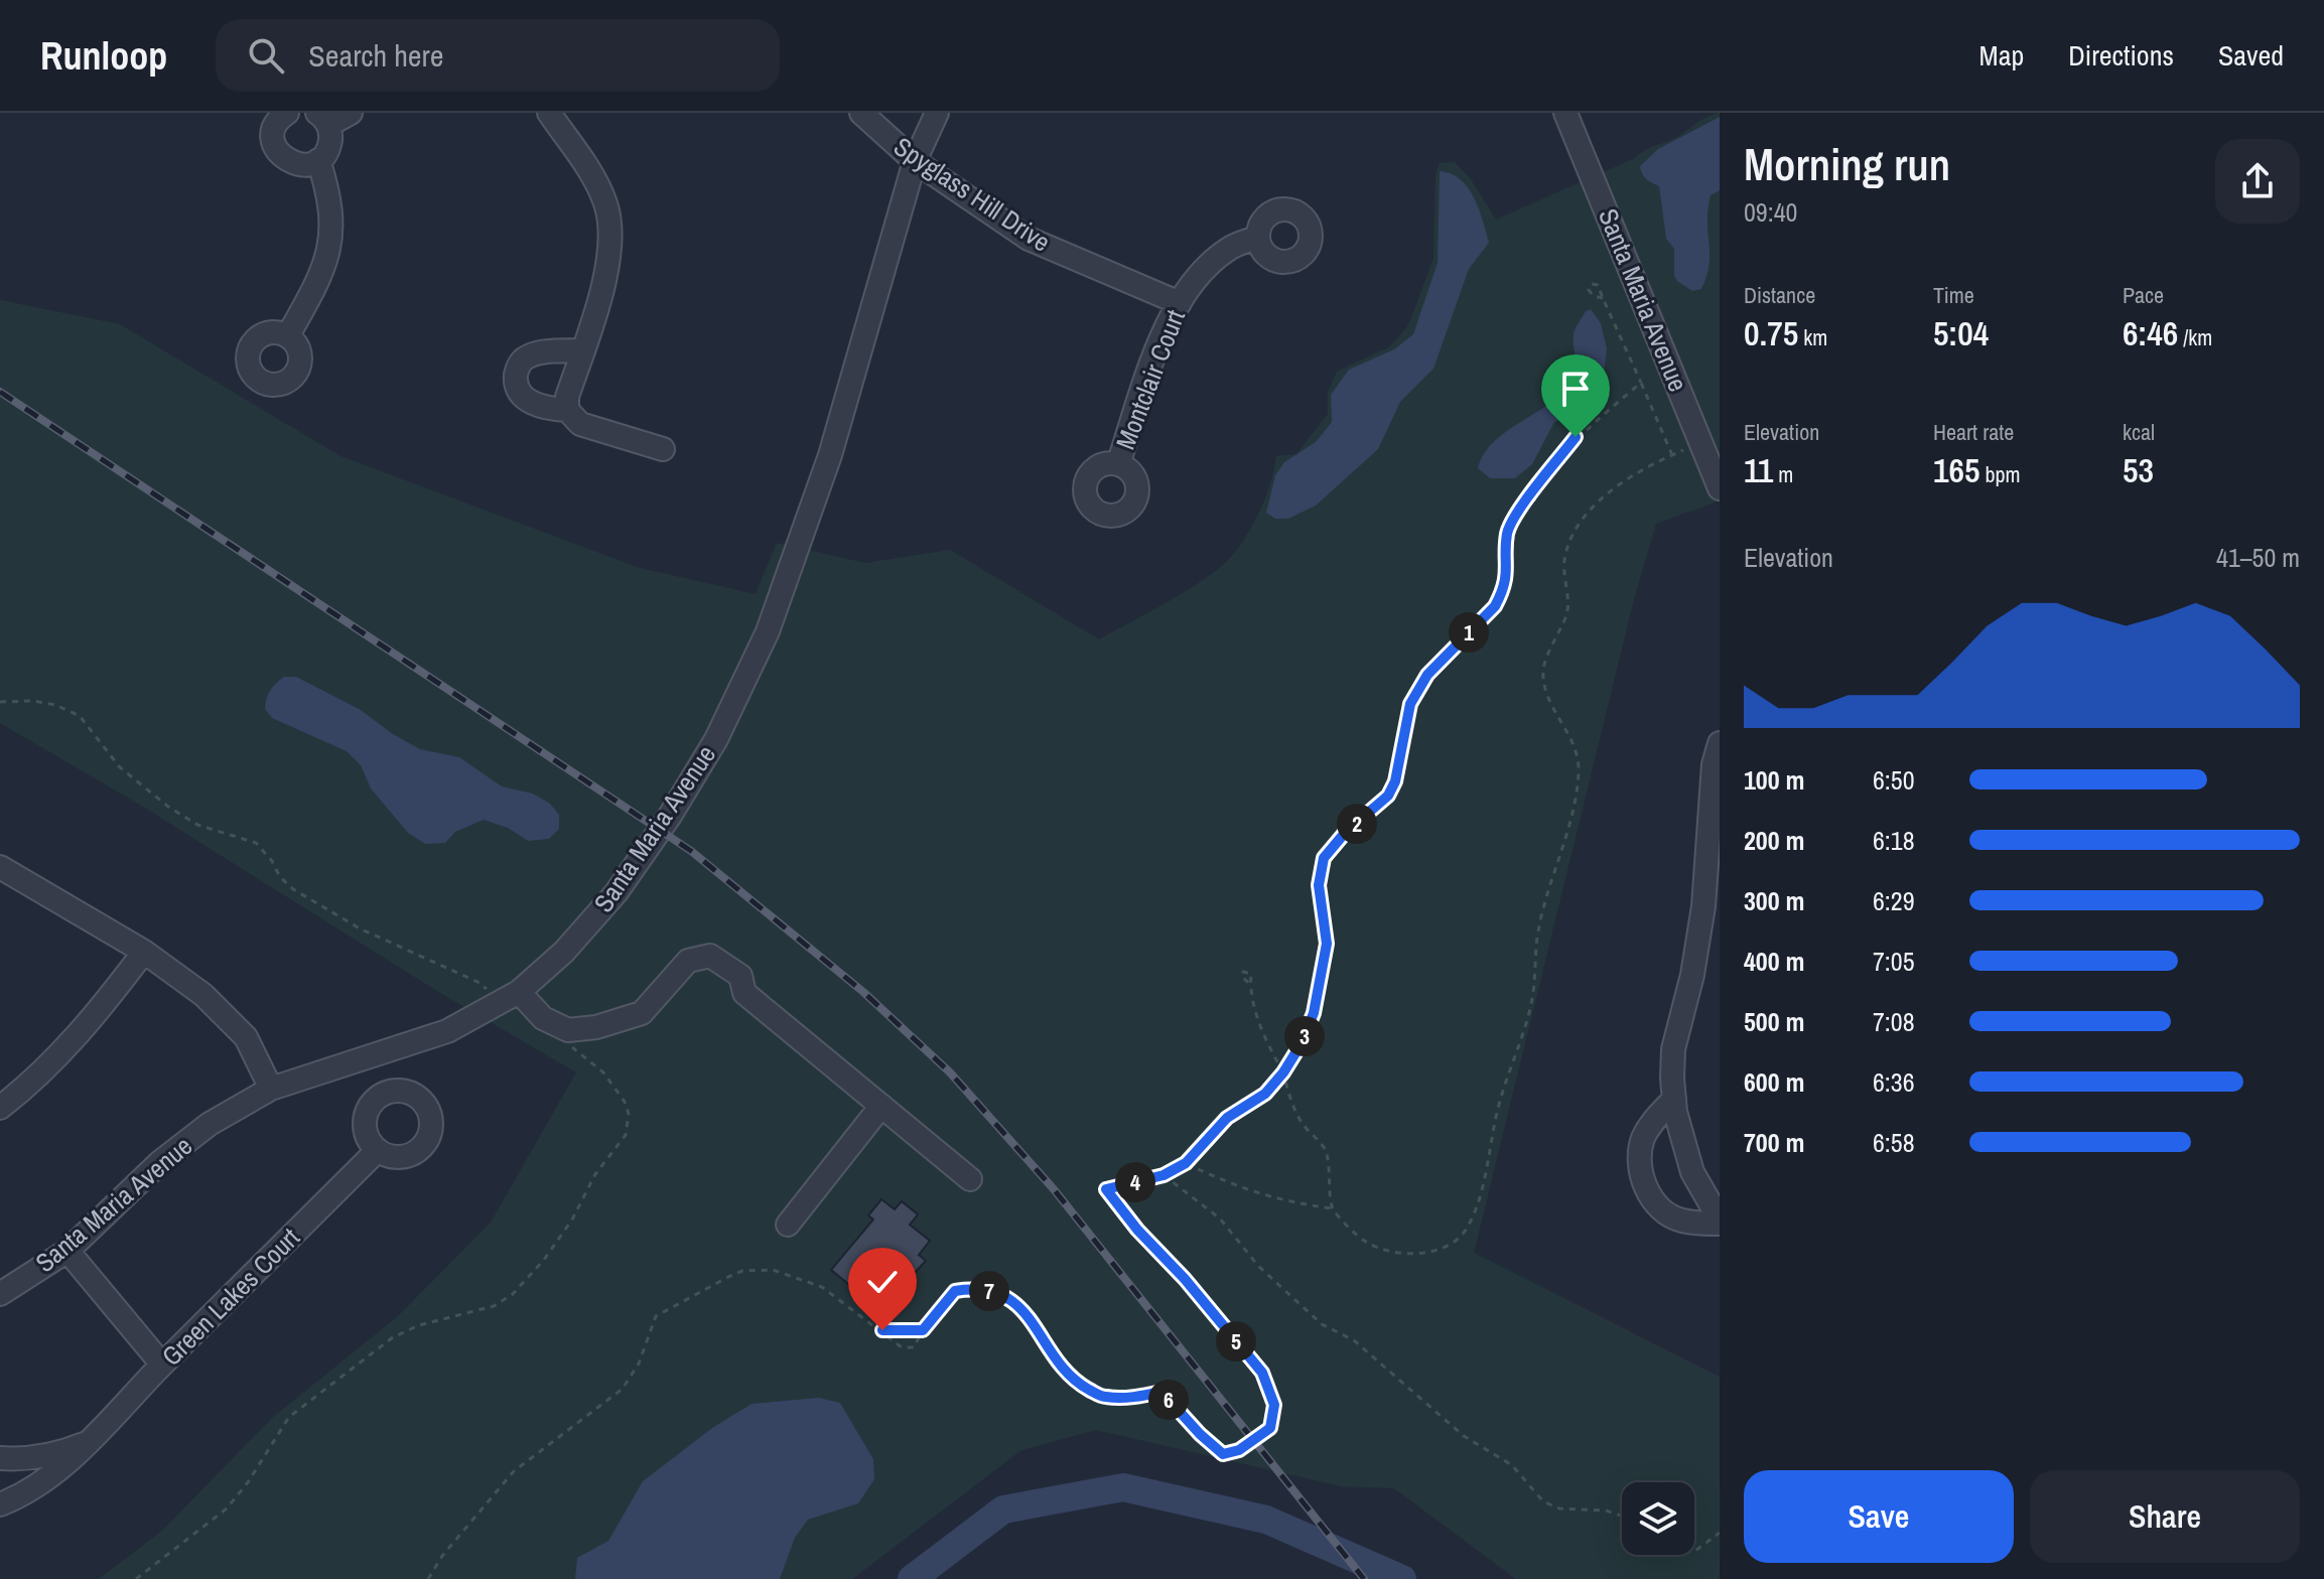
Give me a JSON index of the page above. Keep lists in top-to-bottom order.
{
  "streets": {
    "street": [
      "Spyglass Hill Drive",
      "Santa Maria Avenue",
      "Montclair Court",
      "Green Lakes Court"
    ]
  },
  "crossings": [
    ["Spyglass Hill Drive", "Santa Maria Avenue"],
    ["Spyglass Hill Drive", "Montclair Court"]
  ],
  "page": {
    "header": "Runloop",
    "search": "Search here",
    "nav": ["Map", "Directions", "Saved"],
    "heading": ["Morning run", "09:40"],
    "stats": [
      ["Distance", "0.75 km"],
      ["Time", "5:04"],
      ["Pace", "6:46 /km"],
      ["Elevation", "11 m"],
      ["Heart rate", "165 bpm"],
      ["kcal", "53"]
    ],
    "chart": ["Elevation", "41–50 m"],
    "pins": [
      "1",
      "2",
      "3",
      "4",
      "7",
      "5",
      "6"
    ],
    "list": [
      {
        "name": "100 m",
        "note": "6:50"
      },
      {
        "name": "200 m",
        "note": "6:18"
      },
      {
        "name": "300 m",
        "note": "6:29"
      },
      {
        "name": "400 m",
        "note": "7:05"
      },
      {
        "name": "500 m",
        "note": "7:08"
      },
      {
        "name": "600 m",
        "note": "6:36"
      },
      {
        "name": "700 m",
        "note": "6:58"
      }
    ],
    "buttons": ["Save", "Share"]
  }
}
